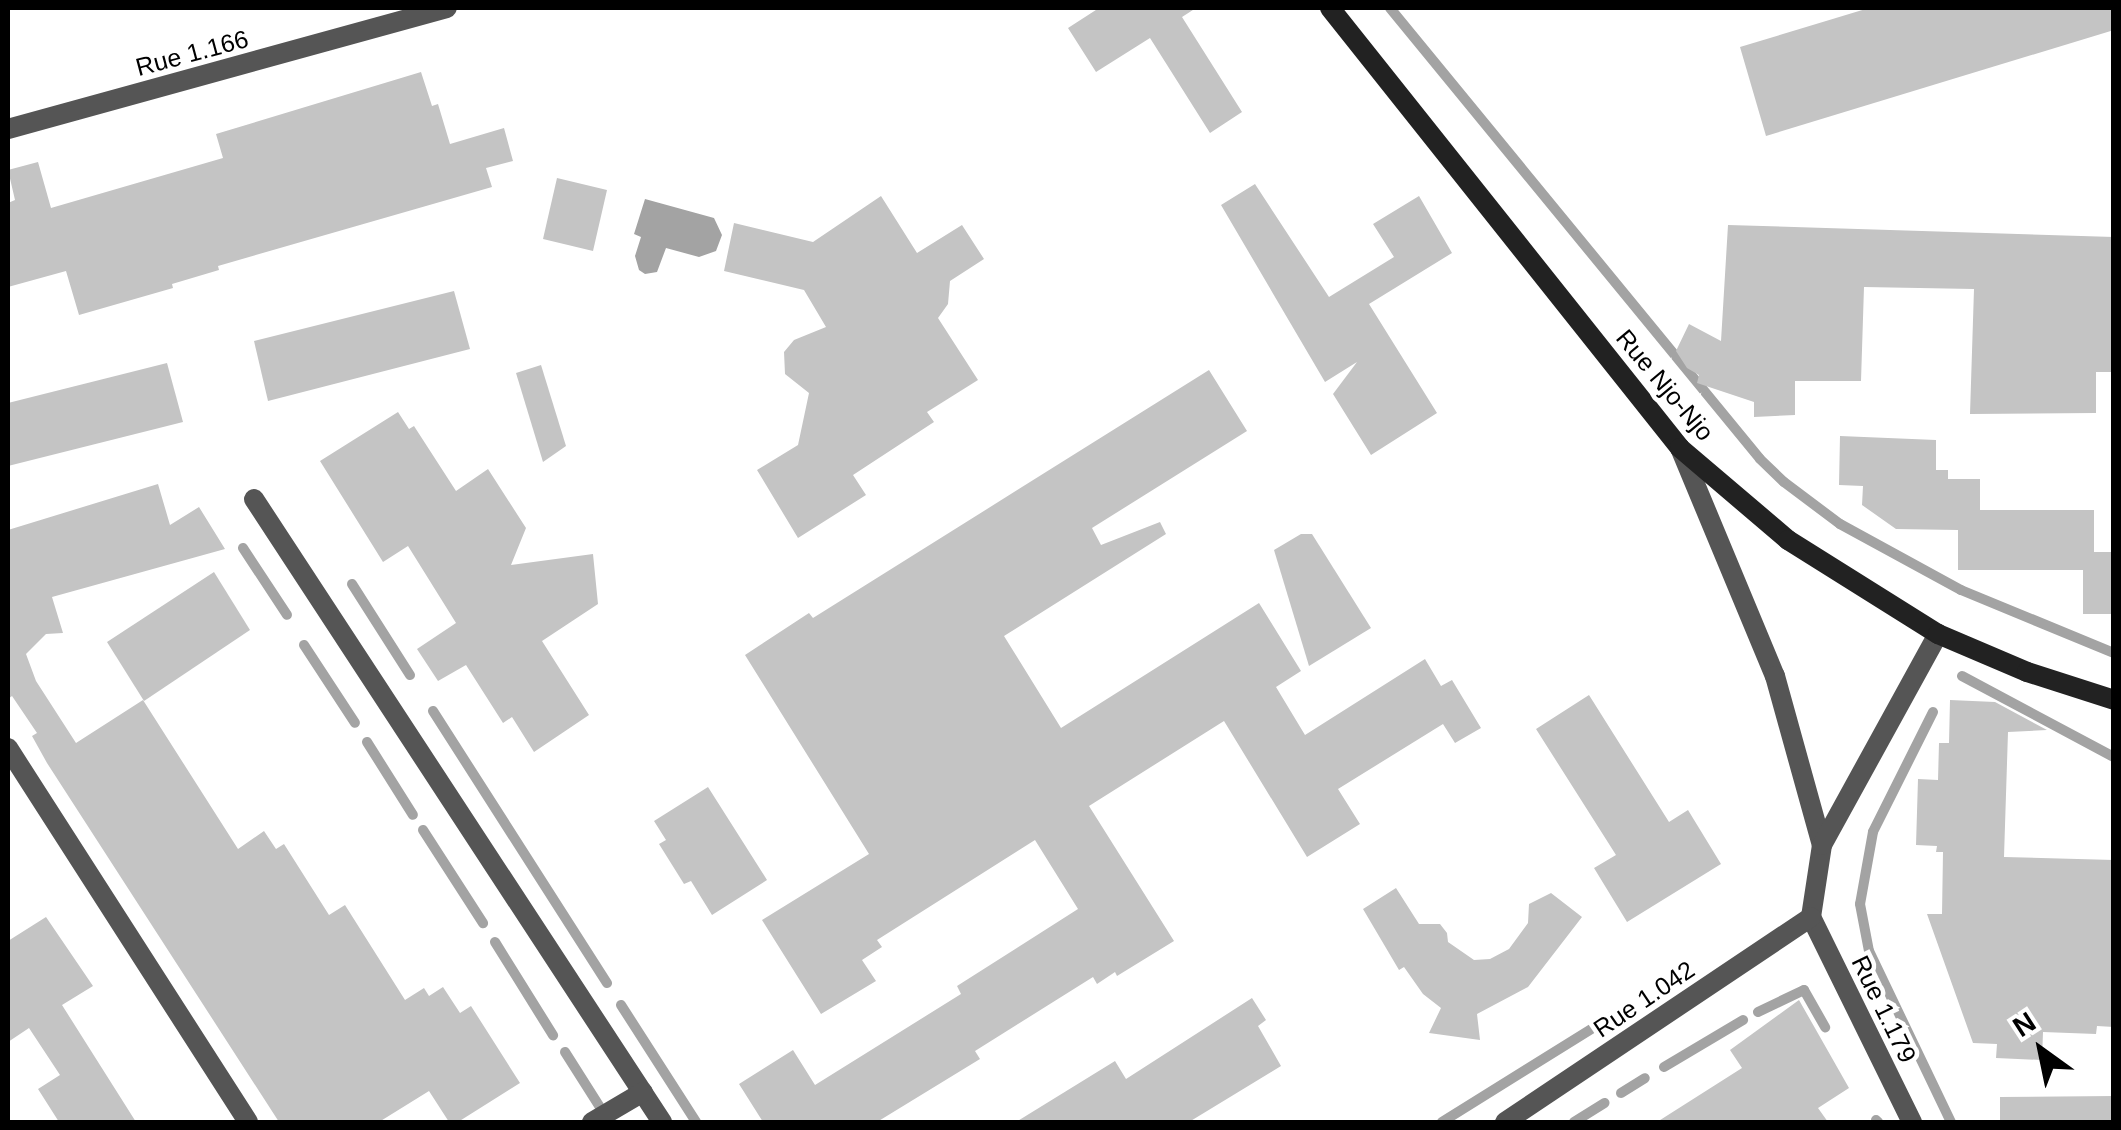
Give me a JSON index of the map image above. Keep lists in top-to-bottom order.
{
  "streets": {
    "main road": ["Rue Njo-Njo"],
    "street": ["Rue 1.166", "Rue 1.042", "Rue 1.179"]
  },
  "crossings": [
    ["Rue 1.042", "Rue 1.179"]
  ],
  "north": "top left"
}
